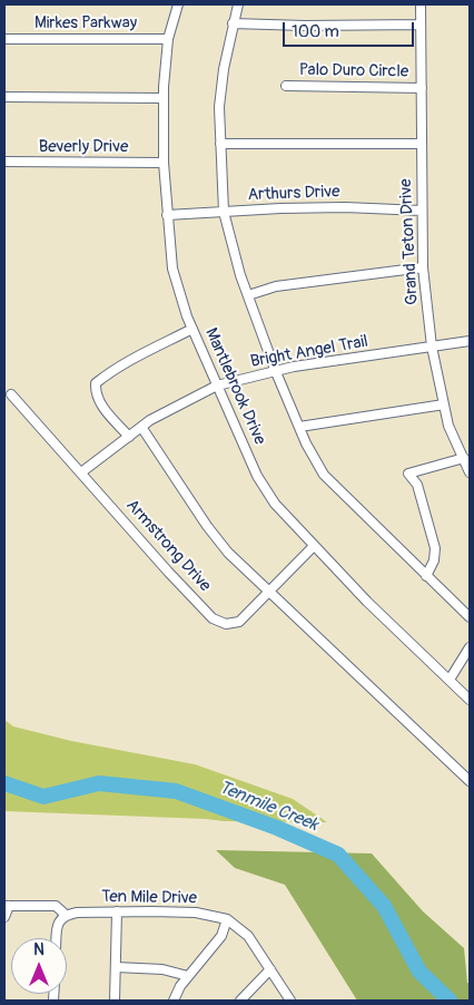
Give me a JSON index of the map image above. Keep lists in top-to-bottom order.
{
  "streets": {
    "street": [
      "Mirkes Parkway",
      "Palo Duro Circle",
      "Beverly Drive",
      "Arthurs Drive",
      "Grand Teton Drive",
      "Bright Angel Trail",
      "Mantlebrook Drive",
      "Armstrong Drive",
      "Ten Mile Drive"
    ]
  },
  "crossings": [
    ["Mirkes Parkway", "Mantlebrook Drive"],
    ["Palo Duro Circle", "Grand Teton Drive"],
    ["Beverly Drive", "Mantlebrook Drive"],
    ["Arthurs Drive", "Grand Teton Drive"],
    ["Arthurs Drive", "Mantlebrook Drive"],
    ["Grand Teton Drive", "Bright Angel Trail"],
    ["Bright Angel Trail", "Mantlebrook Drive"],
    ["Bright Angel Trail", "Armstrong Drive"],
    ["Mantlebrook Drive", "Armstrong Drive"]
  ],
  "water": ["Tenmile Creek"],
  "scale_bar": "100 m",
  "north": "top"
}
